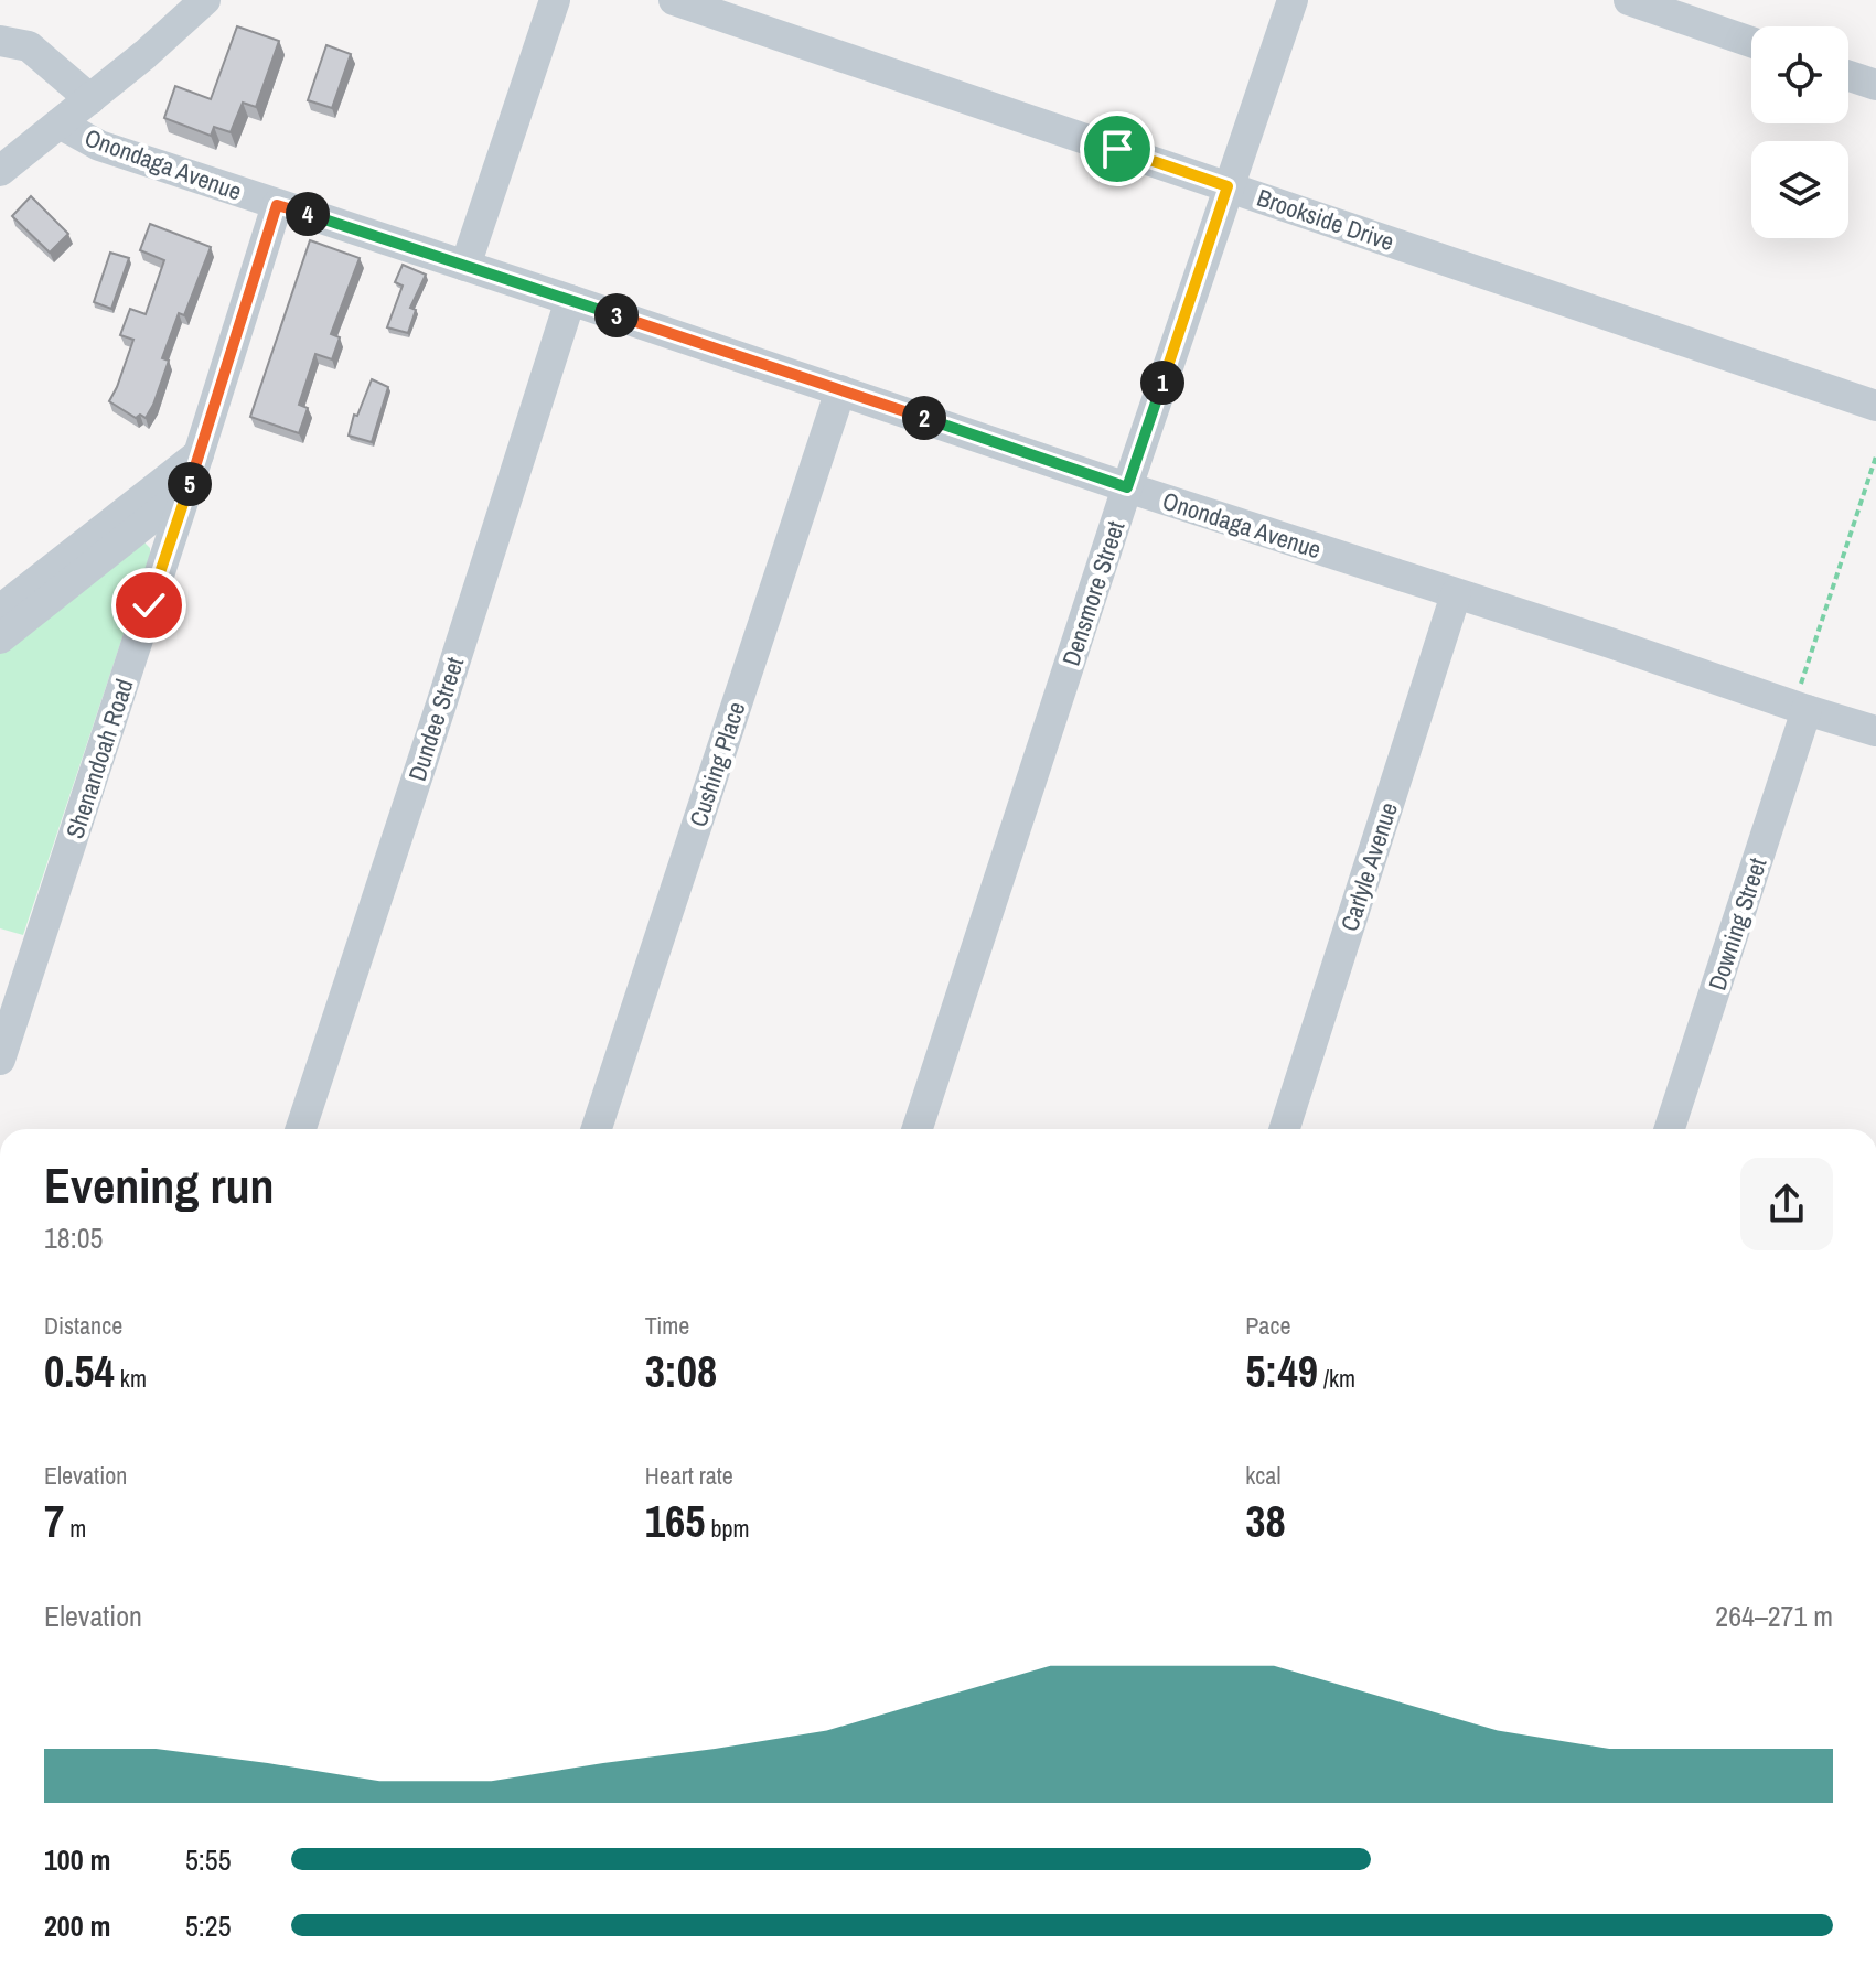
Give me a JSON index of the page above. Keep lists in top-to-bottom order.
{
  "streets": {
    "street": [
      "Onondaga Avenue",
      "Brookside Drive",
      "Densmore Street",
      "Dundee Street",
      "Shenandoah Road",
      "Cushing Place",
      "Carlyle Avenue",
      "Downing Street"
    ]
  },
  "crossings": [
    ["Onondaga Avenue", "Densmore Street"],
    ["Onondaga Avenue", "Dundee Street"],
    ["Onondaga Avenue", "Shenandoah Road"],
    ["Onondaga Avenue", "Cushing Place"],
    ["Onondaga Avenue", "Carlyle Avenue"],
    ["Onondaga Avenue", "Downing Street"],
    ["Brookside Drive", "Densmore Street"]
  ],
  "page": {
    "pins": [
      "4",
      "3",
      "1",
      "2",
      "5"
    ],
    "heading": ["Evening run", "18:05"],
    "stats": [
      ["Distance", "0.54 km"],
      ["Time", "3:08"],
      ["Pace", "5:49 /km"],
      ["Elevation", "7 m"],
      ["Heart rate", "165 bpm"],
      ["kcal", "38"]
    ],
    "chart": ["Elevation", "264–271 m"],
    "list": [
      {
        "name": "100 m",
        "note": "5:55"
      },
      {
        "name": "200 m",
        "note": "5:25"
      }
    ]
  }
}
